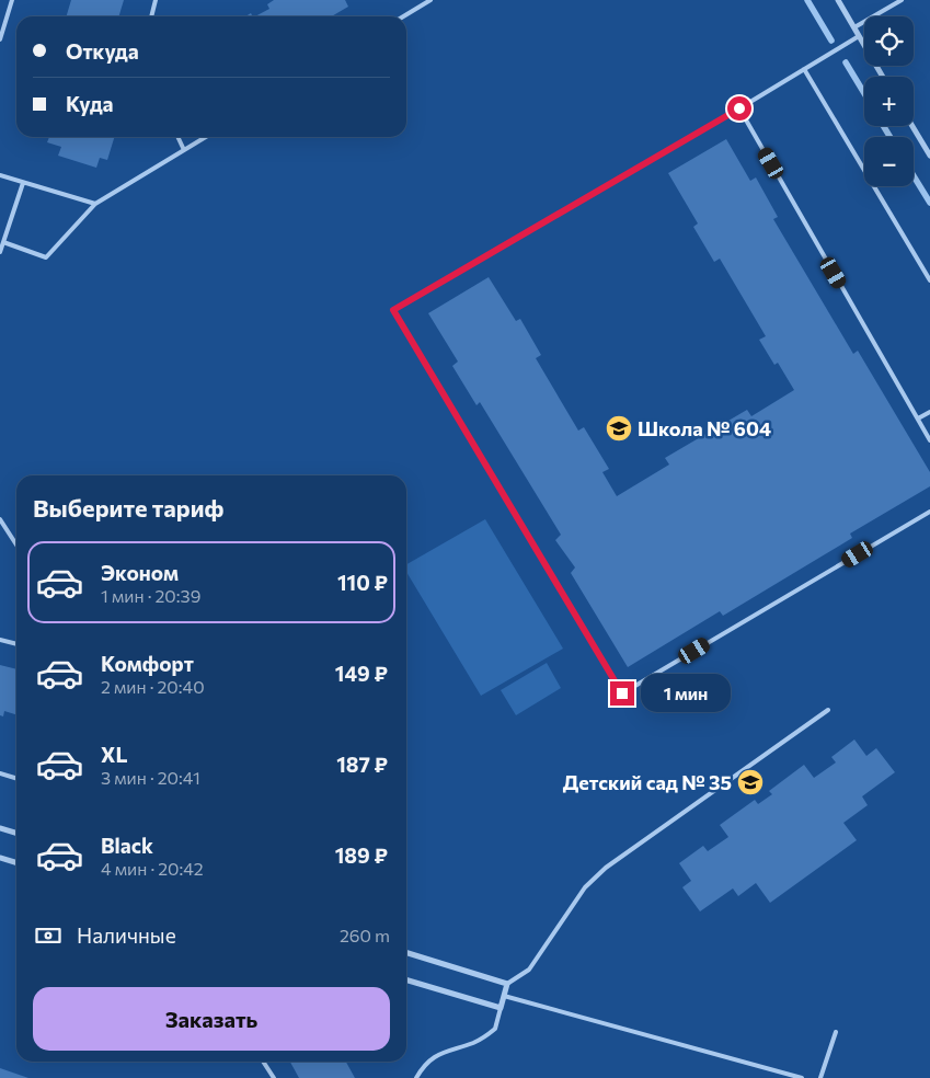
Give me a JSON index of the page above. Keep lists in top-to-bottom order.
{
  "places": {
    "school or university": ["Школа № 604", "Детский сад № 35"]
  },
  "page": {
    "map_buttons": ["+", "−"],
    "banner": ["Откуда", "Куда"],
    "heading": "Выберите тариф",
    "list": [
      {
        "name": "Эконом",
        "note": "1 мин · 20:39",
        "value": "110 ₽"
      },
      {
        "name": "Комфорт",
        "note": "2 мин · 20:40",
        "value": "149 ₽"
      },
      {
        "name": "XL",
        "note": "3 мин · 20:41",
        "value": "187 ₽"
      },
      {
        "name": "Black",
        "note": "4 мин · 20:42",
        "value": "189 ₽"
      }
    ],
    "bubble": "1 мин",
    "pay": ["Наличные", "260 m"],
    "buttons": "Заказать"
  }
}
